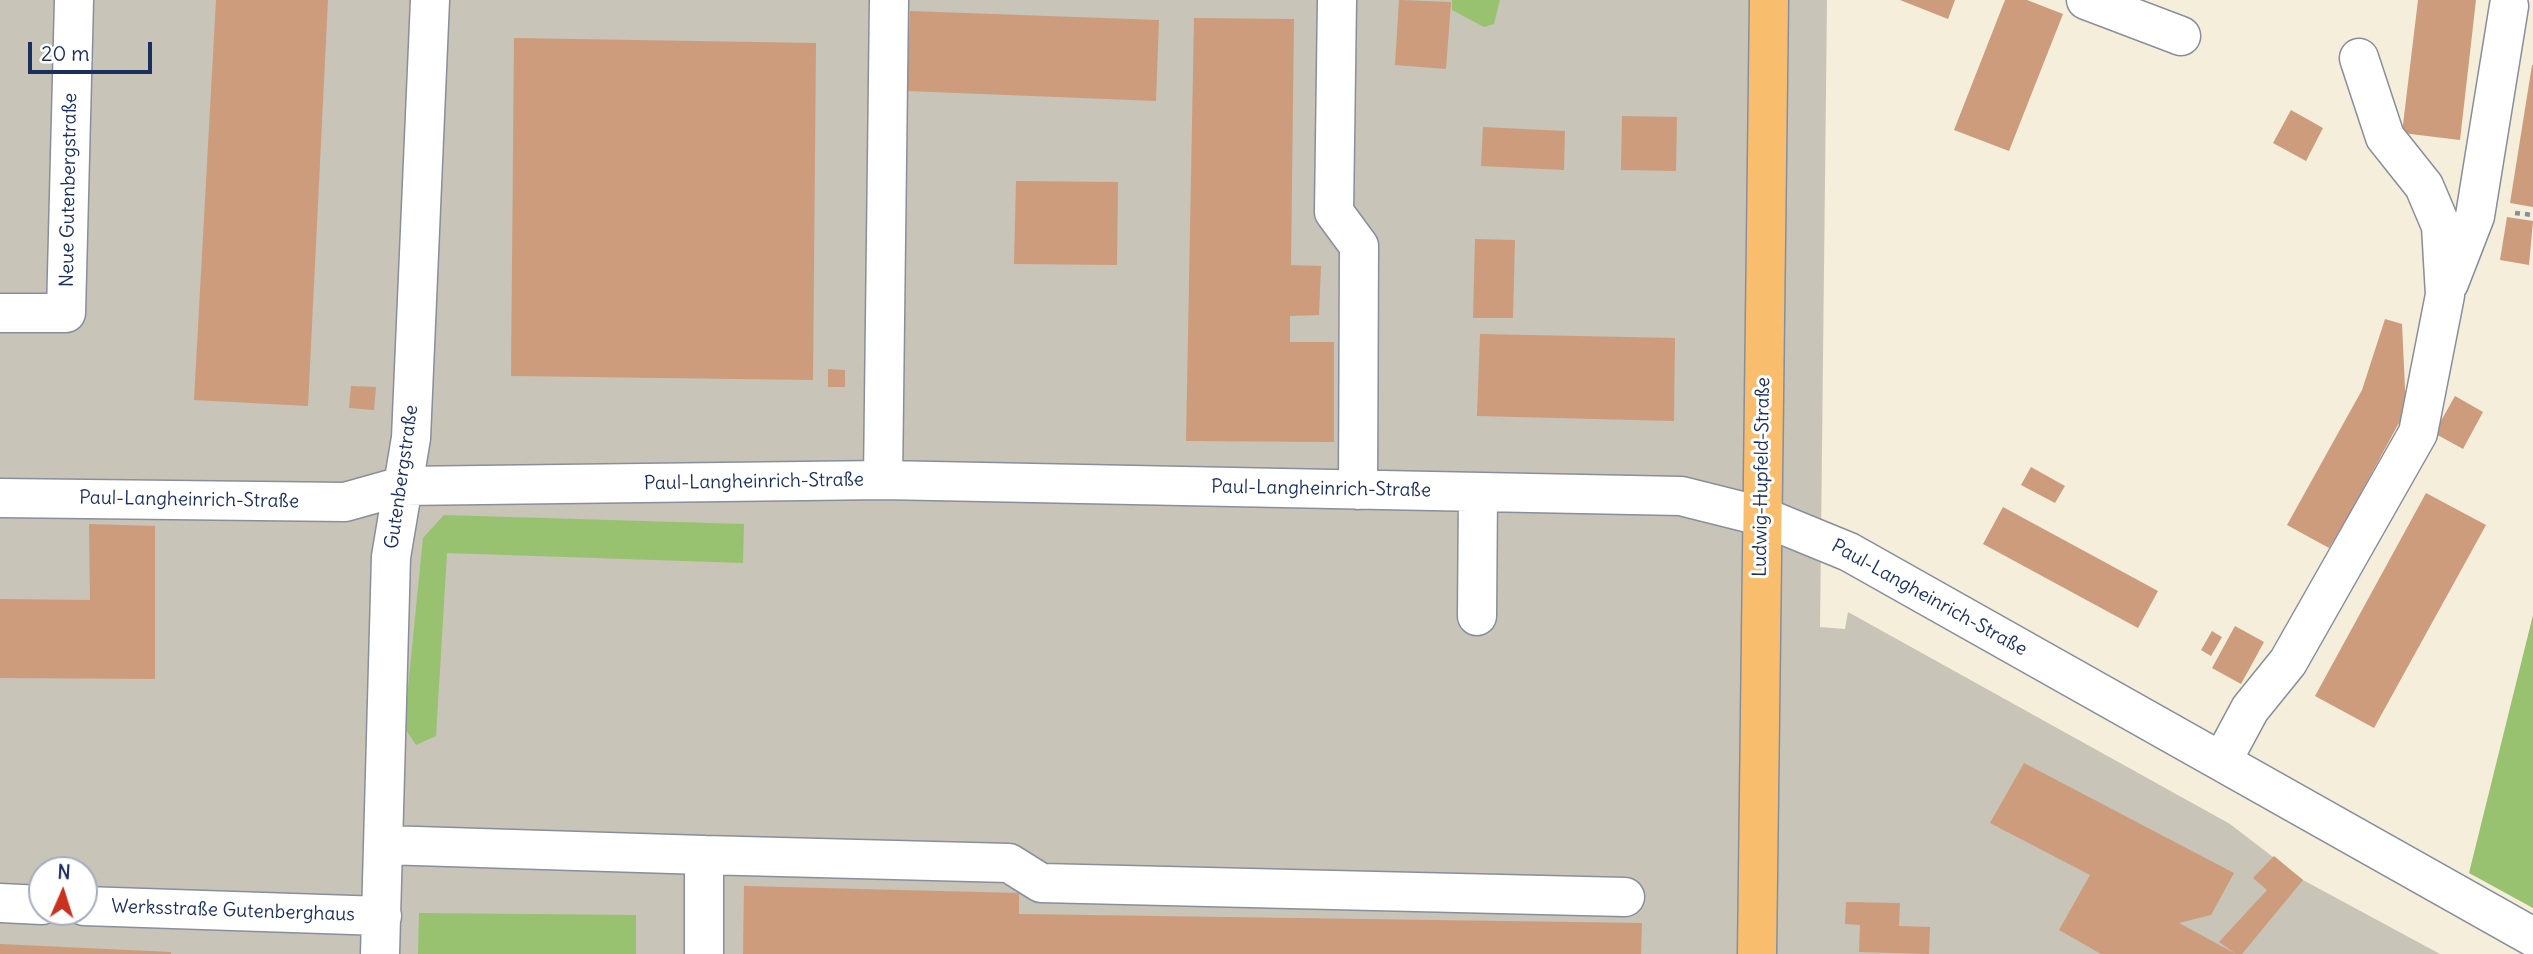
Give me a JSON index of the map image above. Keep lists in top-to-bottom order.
{
  "streets": {
    "main road": ["Ludwig-Hupfeld-Straße"],
    "street": [
      "Neue Gutenbergstraße",
      "Gutenbergstraße",
      "Paul-Langheinrich-Straße",
      "Werksstraße Gutenberghaus"
    ]
  },
  "crossings": [
    ["Gutenbergstraße", "Paul-Langheinrich-Straße"],
    ["Gutenbergstraße", "Werksstraße Gutenberghaus"],
    ["Ludwig-Hupfeld-Straße", "Paul-Langheinrich-Straße"]
  ],
  "scale_bar": "20 m",
  "north": "top"
}
